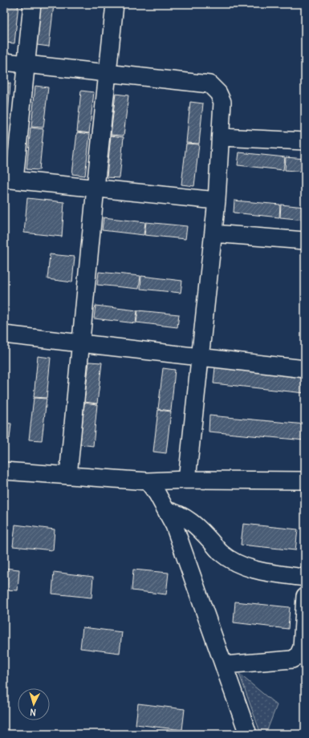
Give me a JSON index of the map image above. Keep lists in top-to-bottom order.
{
  "north": "bottom"
}
